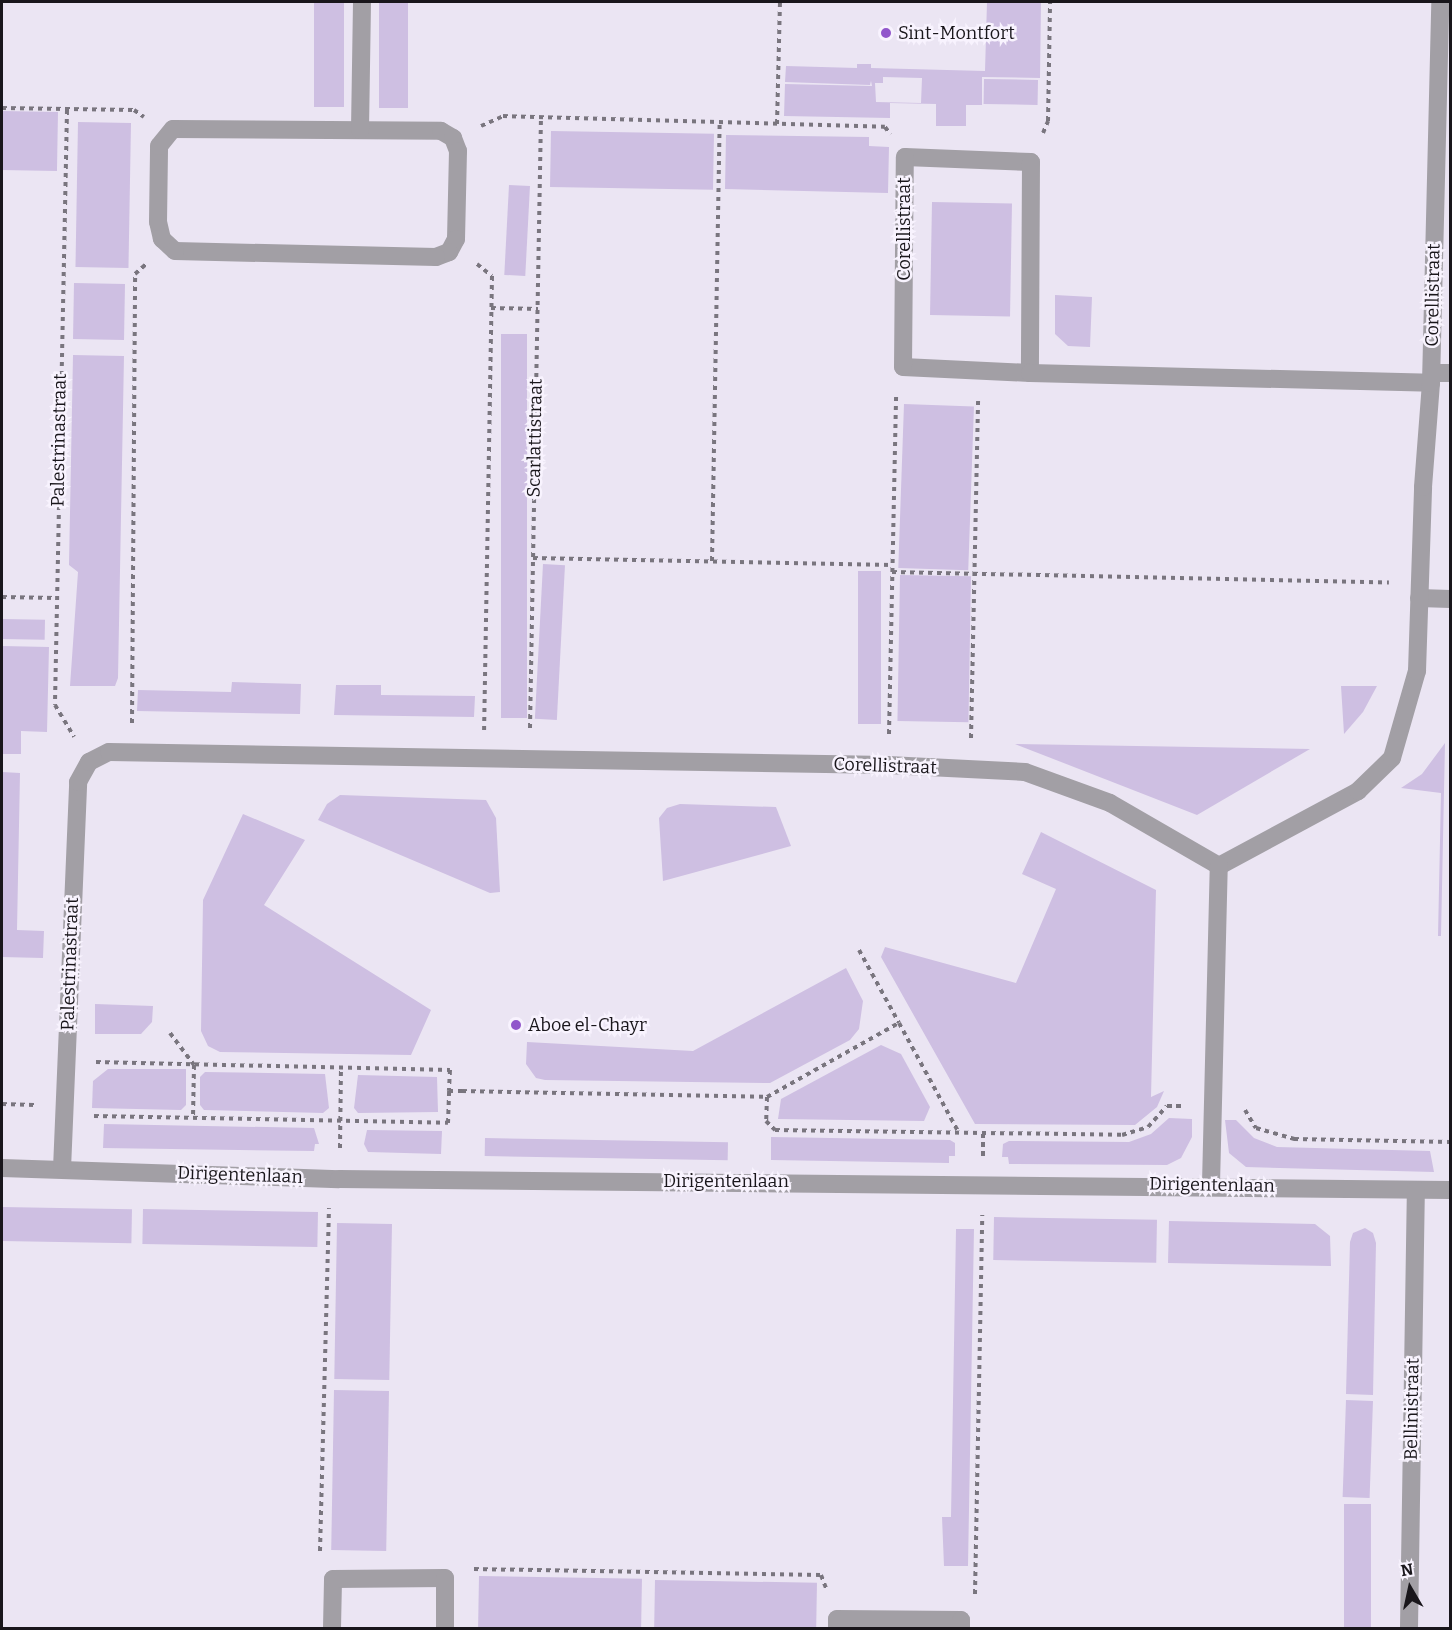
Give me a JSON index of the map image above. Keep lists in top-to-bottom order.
{
  "streets": {
    "street": [
      "Corellistraat",
      "Palestrinastraat",
      "Dirigentenlaan",
      "Bellinistraat"
    ],
    "path": ["Scarlattistraat"]
  },
  "crossings": [
    ["Corellistraat", "Scarlattistraat"],
    ["Palestrinastraat", "Dirigentenlaan"],
    ["Dirigentenlaan", "Bellinistraat"]
  ],
  "places": ["Sint-Montfort", "Aboe el-Chayr"],
  "north": "top"
}
